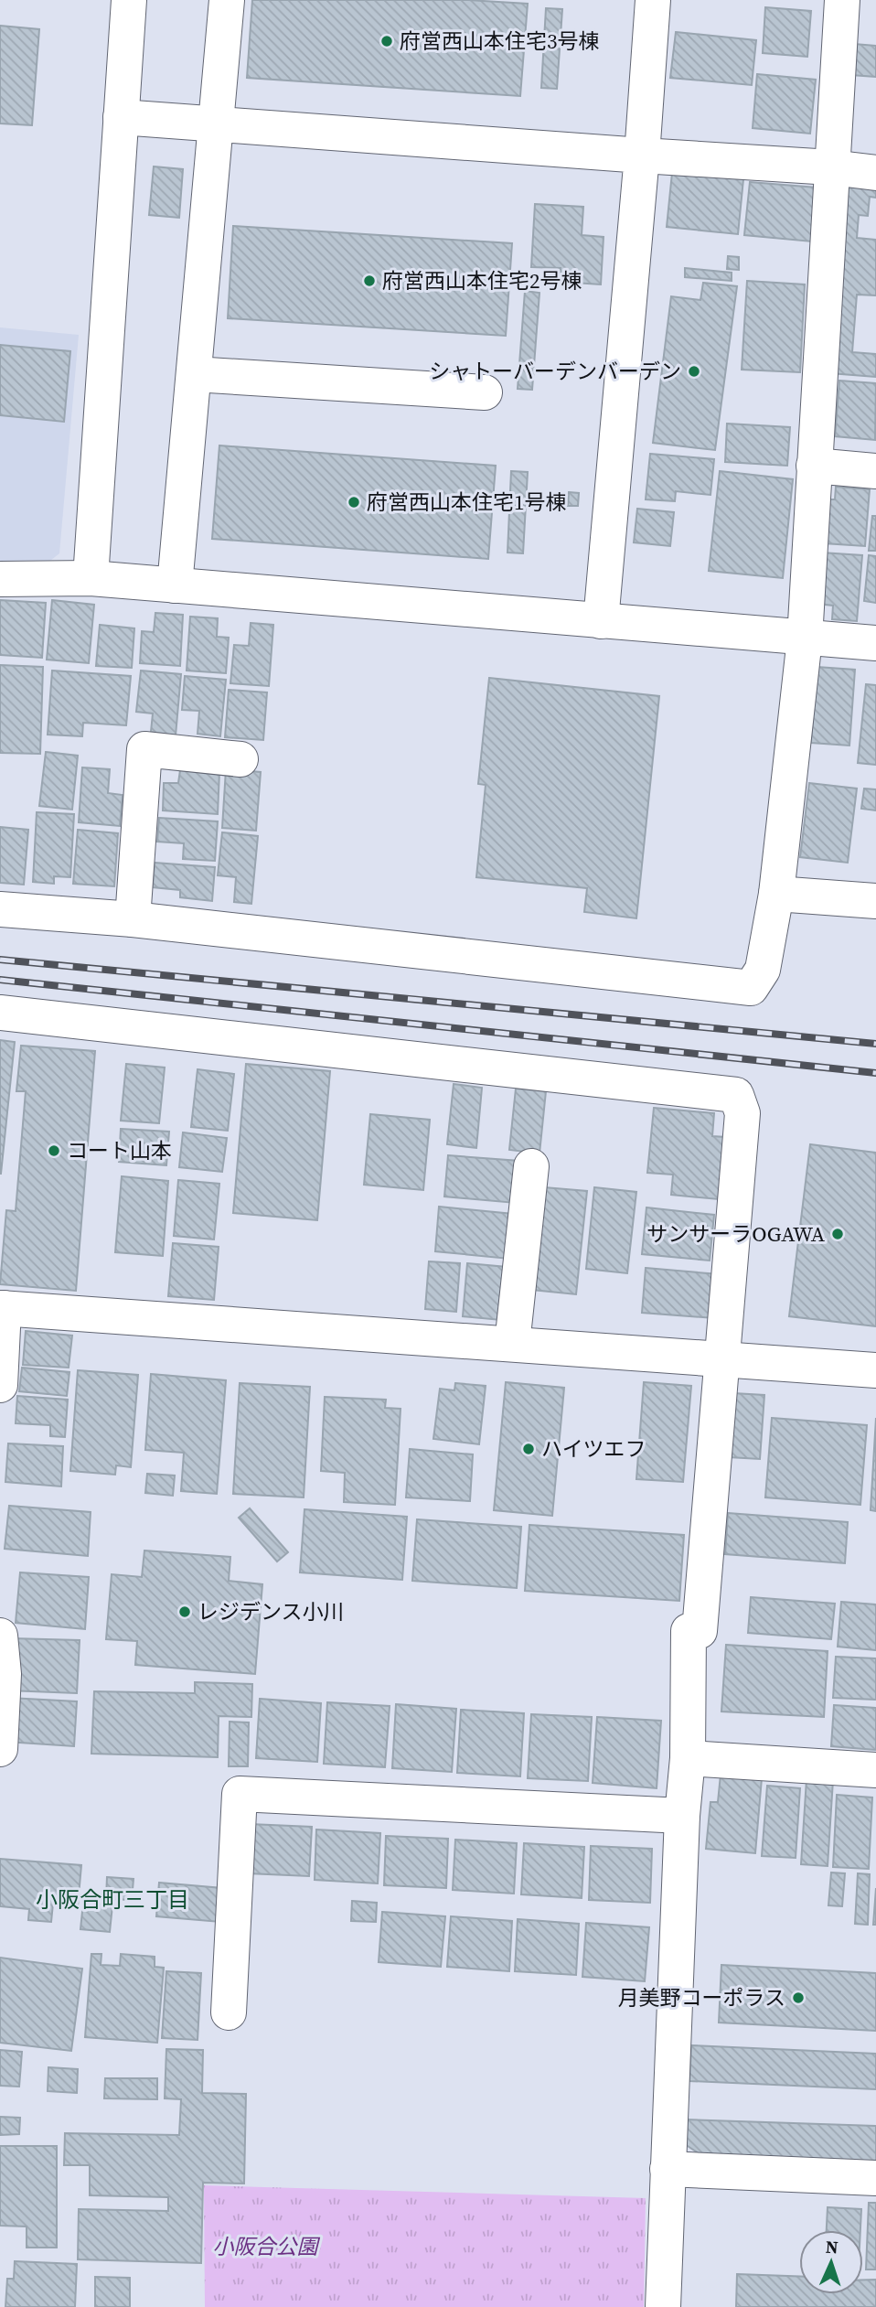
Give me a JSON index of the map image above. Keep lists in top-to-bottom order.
{
  "districts": ["小阪合町三丁目"],
  "parks": ["小阪合公園"],
  "places": [
    "府営西山本住宅3号棟",
    "府営西山本住宅2号棟",
    "シャトーバーデンバーデン",
    "府営西山本住宅1号棟",
    "コート山本",
    "サンサーラOGAWA",
    "ハイツエフ",
    "レジデンス小川",
    "月美野コーポラス"
  ],
  "north": "top"
}
